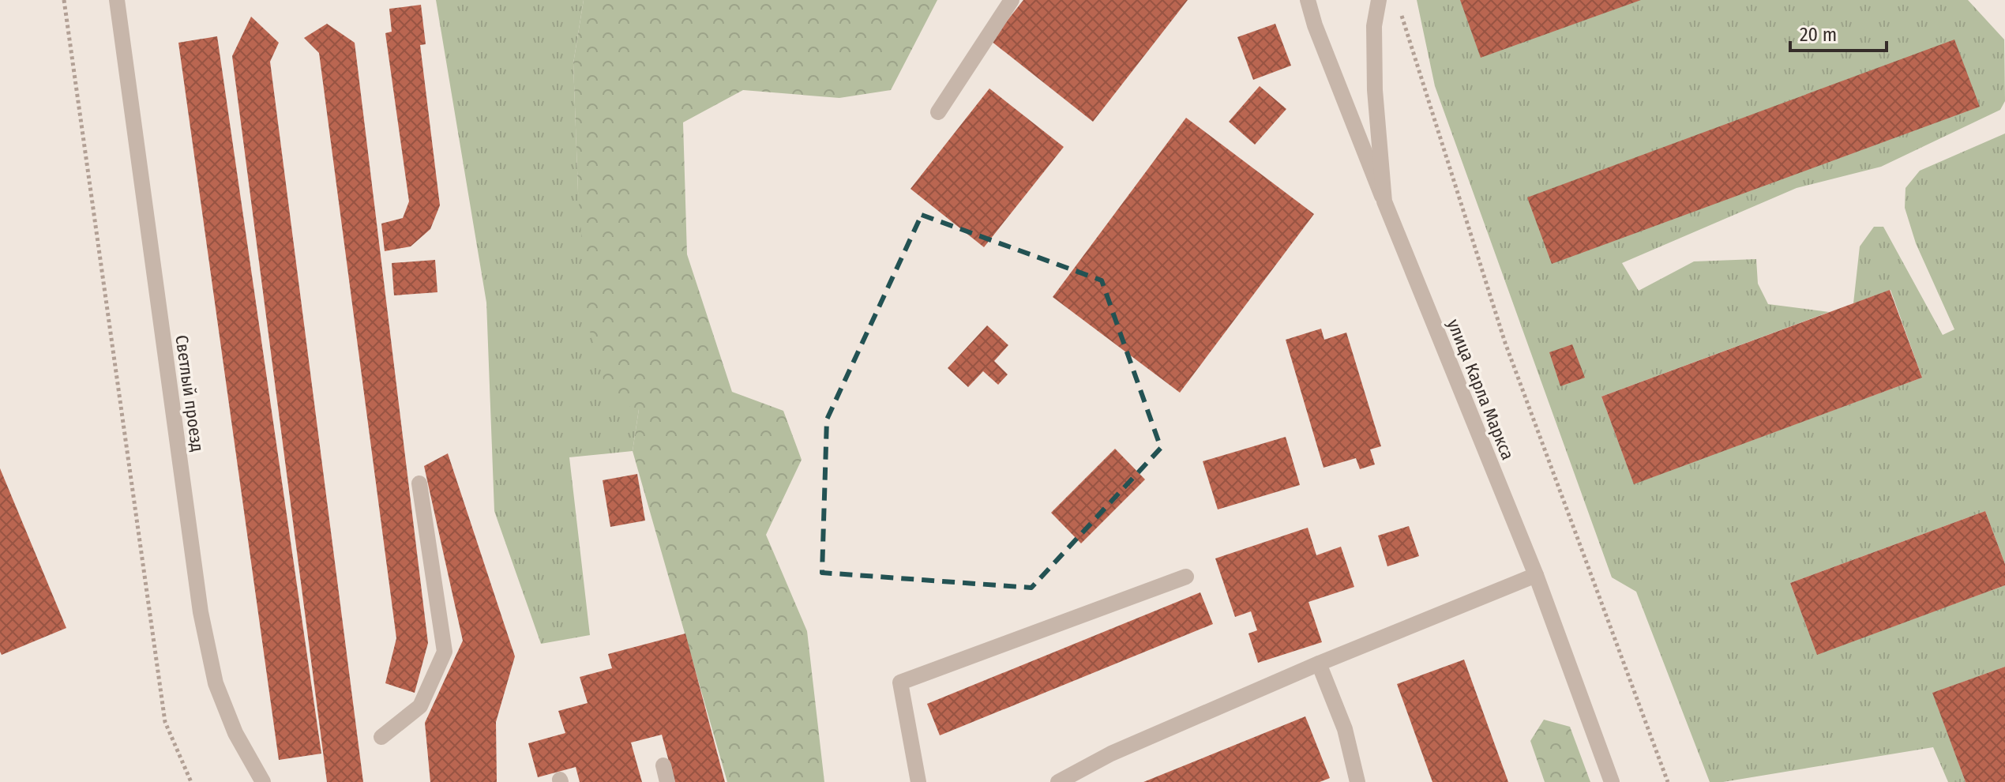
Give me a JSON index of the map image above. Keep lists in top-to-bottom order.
{
  "streets": {
    "street": ["улица Карла Маркса", "Светлый проезд"]
  },
  "scale_bar": "20 m"
}
